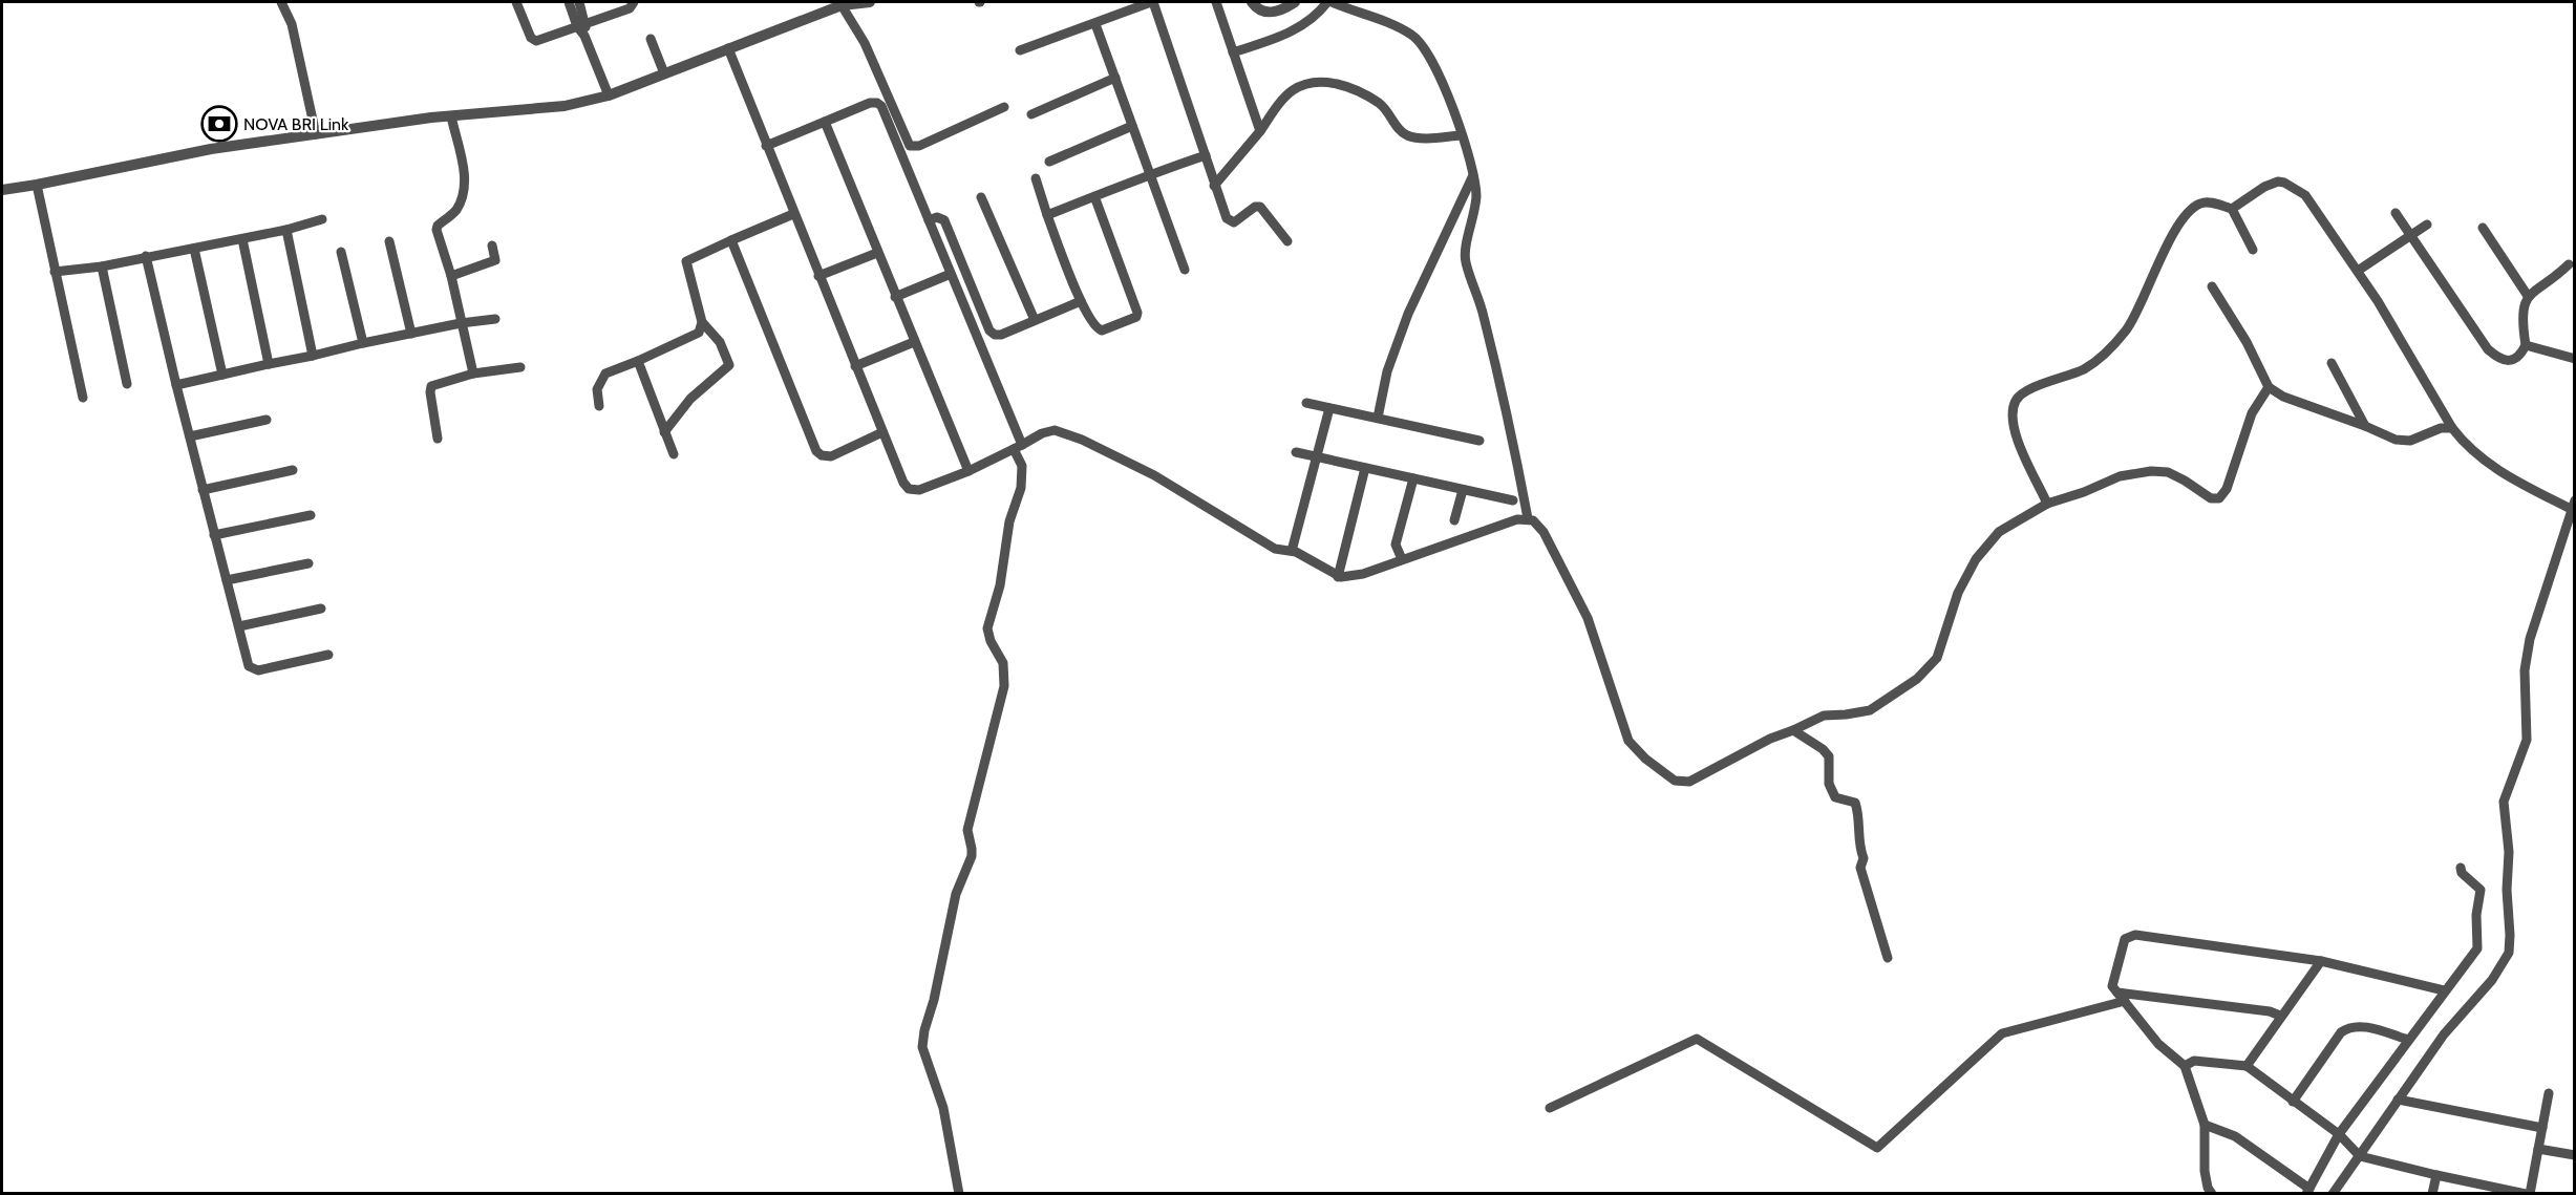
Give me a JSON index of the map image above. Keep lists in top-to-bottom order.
{
  "places": {
    "bank": ["NOVA BRI Link"]
  }
}
